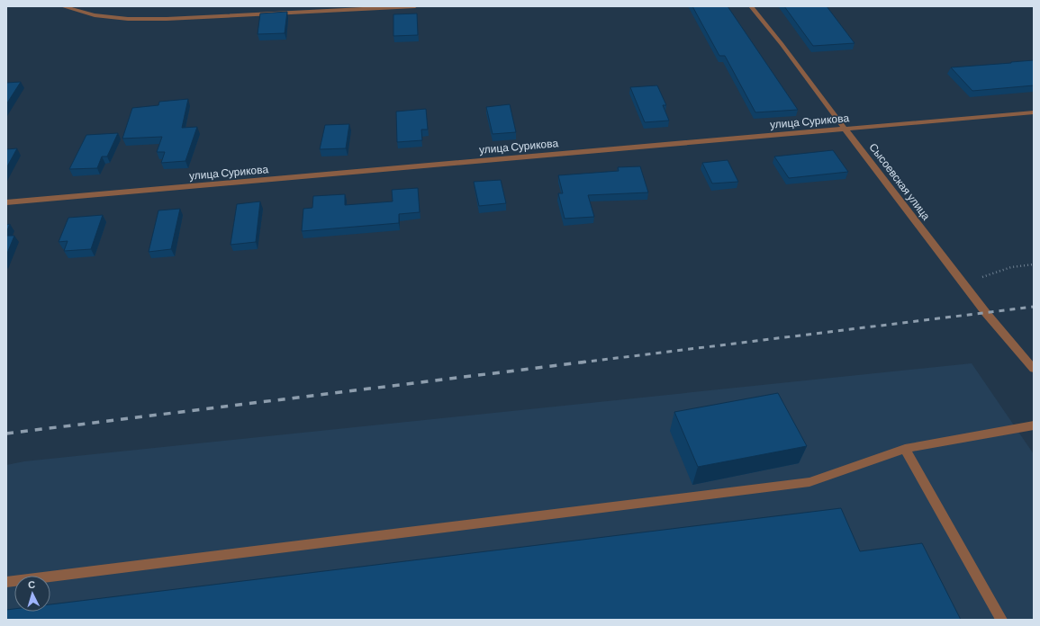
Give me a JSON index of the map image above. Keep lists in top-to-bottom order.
{
  "streets": {
    "street": ["улица Сурикова", "Сысоевская улица"]
  },
  "crossings": [
    ["улица Сурикова", "Сысоевская улица"]
  ],
  "north": "top"
}
